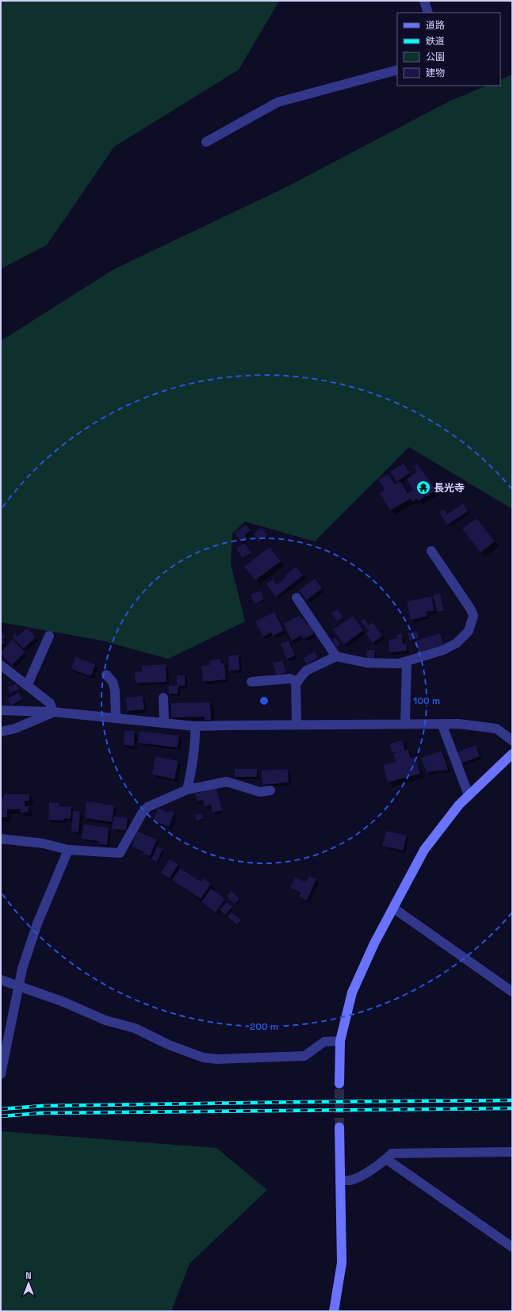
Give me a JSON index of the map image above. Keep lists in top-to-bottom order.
{
  "places": {
    "temple": ["長光寺"]
  },
  "legend": [
    "道路",
    "鉄道",
    "公園",
    "建物"
  ],
  "north": "top",
  "rings": ["100 m", "200 m"]
}
